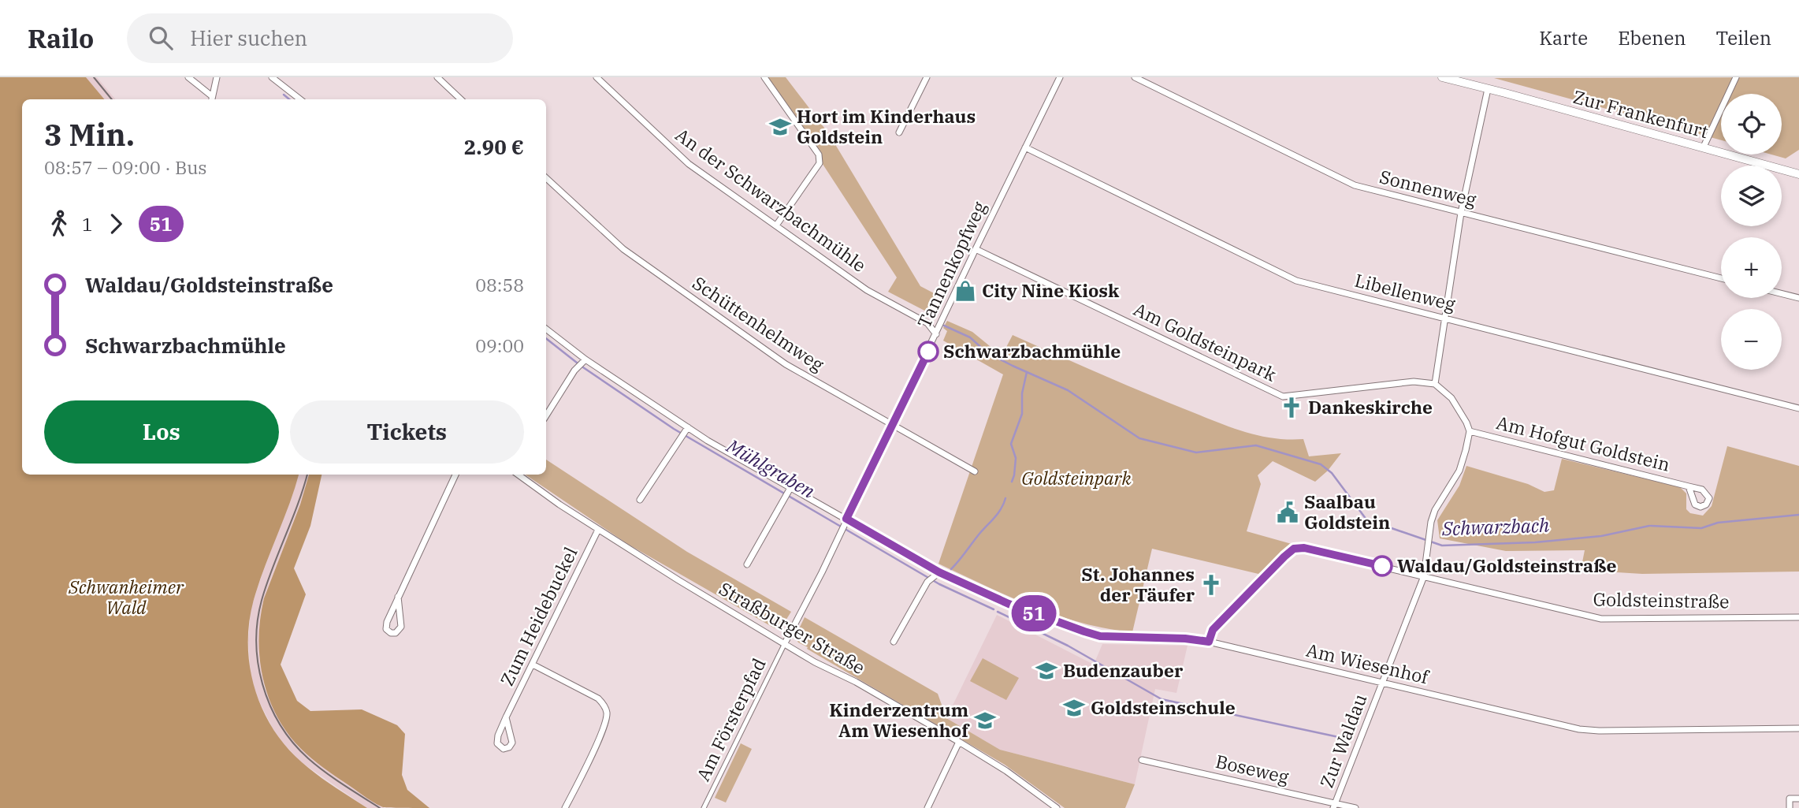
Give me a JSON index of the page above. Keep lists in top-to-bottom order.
{
  "streets": {
    "street": [
      "Zur Frankenfurt",
      "Sonnenweg",
      "An der Schwarzbachmühle",
      "Tannenkopfweg",
      "Libellenweg",
      "Schüttenhelmweg",
      "Am Goldsteinpark",
      "Am Hofgut Goldstein",
      "Goldsteinstraße",
      "Zum Heidebuckel",
      "Straßburger Straße",
      "Am Wiesenhof",
      "Am Försterpfad",
      "Zur Waldau",
      "Boseweg"
    ]
  },
  "crossings": [
    ["An der Schwarzbachmühle", "Tannenkopfweg"],
    ["Tannenkopfweg", "Libellenweg"],
    ["Tannenkopfweg", "Schüttenhelmweg"],
    ["Tannenkopfweg", "Am Goldsteinpark"],
    ["Tannenkopfweg", "Straßburger Straße"],
    ["Tannenkopfweg", "Am Wiesenhof"],
    ["Tannenkopfweg", "Am Försterpfad"],
    ["Am Hofgut Goldstein", "Zur Waldau"],
    ["Goldsteinstraße", "Am Wiesenhof"],
    ["Goldsteinstraße", "Zur Waldau"],
    ["Zum Heidebuckel", "Straßburger Straße"],
    ["Straßburger Straße", "Am Försterpfad"],
    ["Am Wiesenhof", "Zur Waldau"],
    ["Zur Waldau", "Boseweg"]
  ],
  "water": ["Mühlgraben", "Schwarzbach"],
  "parks": ["Goldsteinpark", "Schwanheimer Wald"],
  "places": {
    "school or university": [
      "Hort im Kinderhaus Goldstein",
      "Budenzauber",
      "Goldsteinschule",
      "Kinderzentrum Am Wiesenhof"
    ],
    "shop": ["City Nine Kiosk"],
    "other": ["Schwarzbachmühle", "Waldau/Goldsteinstraße"],
    "church": ["Dankeskirche", "St. Johannes der Täufer"],
    "public building": ["Saalbau Goldstein"]
  },
  "lines": ["bus line 51"],
  "page": {
    "header": "Railo",
    "search": "Hier suchen",
    "nav": ["Karte", "Ebenen", "Teilen"],
    "on_map": "51",
    "map_buttons": ["+", "−"],
    "heading": ["3 Min.", "08:57 – 09:00 · Bus", "2.90 €"],
    "legs": ["1", "51"],
    "list": [
      {
        "name": "Waldau/Goldsteinstraße",
        "value": "08:58"
      },
      {
        "name": "Schwarzbachmühle",
        "value": "09:00"
      }
    ],
    "buttons": ["Los", "Tickets"]
  }
}
